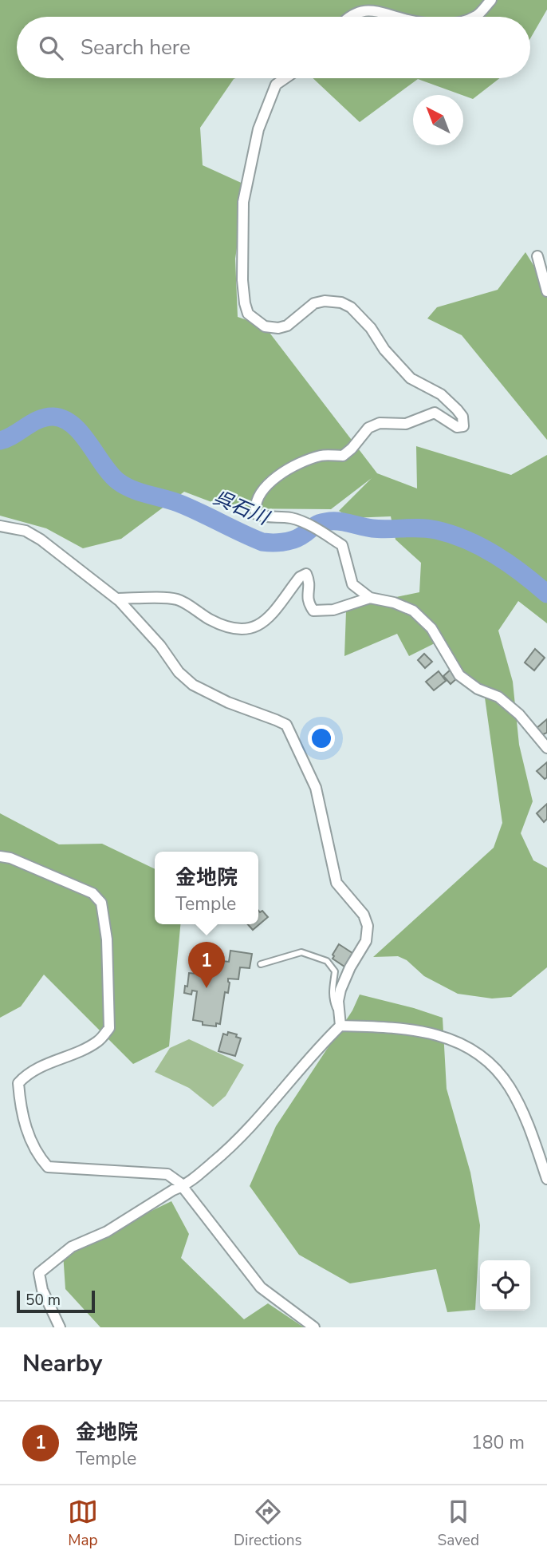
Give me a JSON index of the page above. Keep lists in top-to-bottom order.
{
  "water": ["呉石川"],
  "scale_bar": "50 m",
  "north": "top left",
  "page": {
    "search": "Search here",
    "popup": ["金地院", "Temple"],
    "pins": "1",
    "scale": "50 m",
    "heading": "Nearby",
    "list": [
      {
        "mark": "1",
        "name": "金地院",
        "note": "Temple",
        "value": "180 m"
      }
    ],
    "nav": ["Map", "Directions", "Saved"]
  }
}
